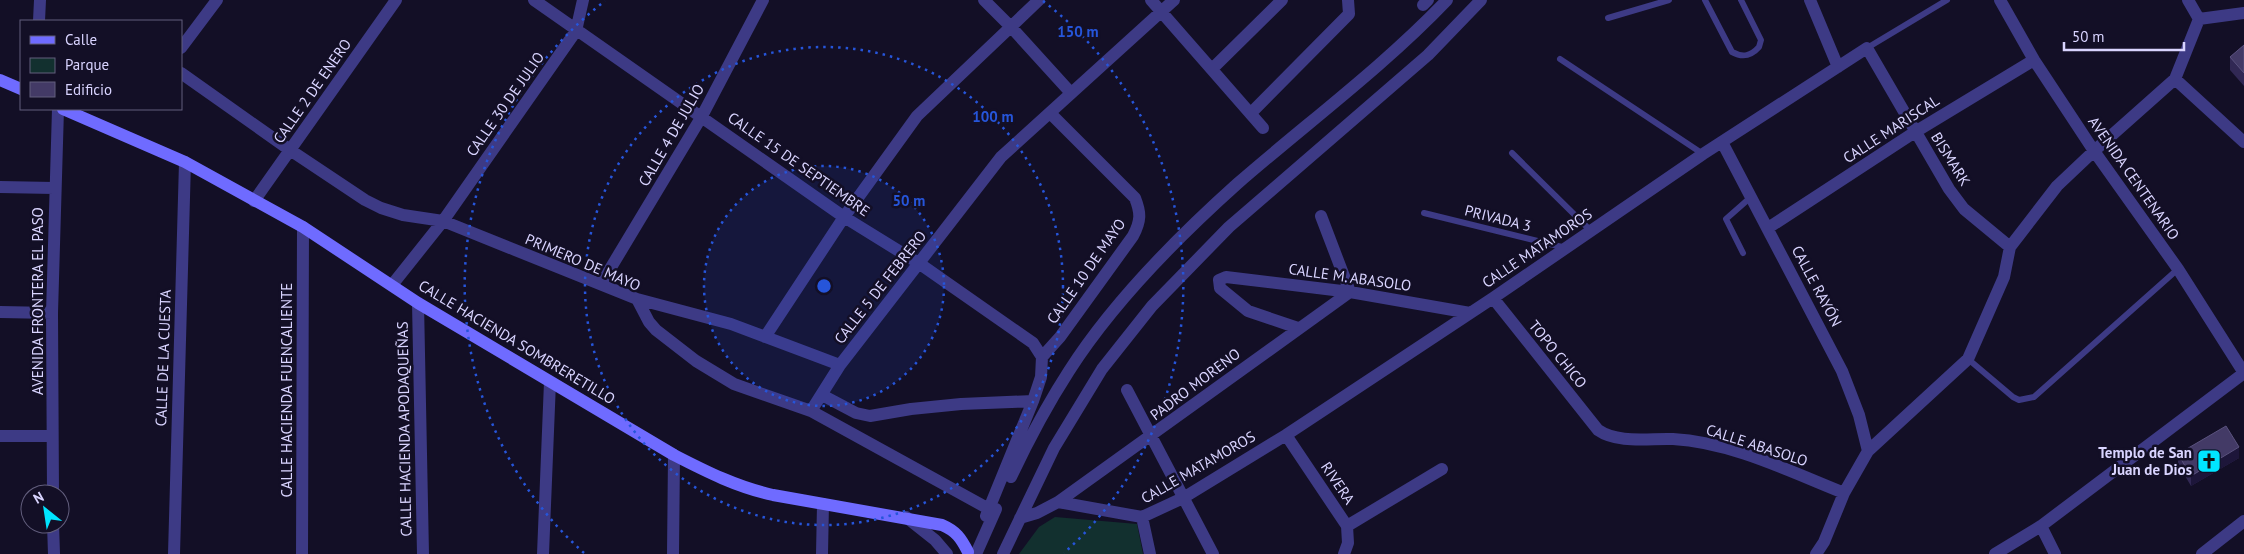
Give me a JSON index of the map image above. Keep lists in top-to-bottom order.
{
  "streets": {
    "street": [
      "CALLE 2 DE ENERO",
      "CALLE 30 DE JULIO",
      "CALLE MARISCAL",
      "CALLE 4 DE JULIO",
      "BISMARK",
      "CALLE 15 DE SEPTIEMBRE",
      "AVENIDA CENTENARIO",
      "CALLE MATAMOROS",
      "PRIMERO DE MAYO",
      "CALLE 10 DE MAYO",
      "CALLE M. ABASOLO",
      "CALLE RAYÓN",
      "CALLE 5 DE FEBRERO",
      "AVENIDA FRONTERA EL PASO",
      "CALLE HACIENDA SOMBRERETILLO",
      "TOPO CHICO",
      "CALLE DE LA CUESTA",
      "PADRO MORENO",
      "CALLE HACIENDA FUENCALIENTE",
      "CALLE HACIENDA APODAQUEÑAS",
      "CALLE ABASOLO",
      "RIVERA"
    ],
    "lane": ["PRIVADA 3"]
  },
  "crossings": [
    ["CALLE 2 DE ENERO", "PRIMERO DE MAYO"],
    ["CALLE 2 DE ENERO", "CALLE HACIENDA SOMBRERETILLO"],
    ["CALLE 30 DE JULIO", "CALLE 15 DE SEPTIEMBRE"],
    ["CALLE 30 DE JULIO", "PRIMERO DE MAYO"],
    ["CALLE 30 DE JULIO", "CALLE HACIENDA SOMBRERETILLO"],
    ["CALLE MARISCAL", "BISMARK"],
    ["CALLE MARISCAL", "AVENIDA CENTENARIO"],
    ["CALLE MARISCAL", "CALLE RAYÓN"],
    ["CALLE 4 DE JULIO", "CALLE 15 DE SEPTIEMBRE"],
    ["CALLE 4 DE JULIO", "PRIMERO DE MAYO"],
    ["BISMARK", "CALLE MATAMOROS"],
    ["CALLE 15 DE SEPTIEMBRE", "CALLE 10 DE MAYO"],
    ["CALLE 15 DE SEPTIEMBRE", "CALLE 5 DE FEBRERO"],
    ["PRIVADA 3", "CALLE MATAMOROS"],
    ["CALLE MATAMOROS", "CALLE M. ABASOLO"],
    ["CALLE MATAMOROS", "CALLE RAYÓN"],
    ["CALLE MATAMOROS", "TOPO CHICO"],
    ["CALLE MATAMOROS", "RIVERA"],
    ["PRIMERO DE MAYO", "CALLE 5 DE FEBRERO"],
    ["CALLE 10 DE MAYO", "CALLE 5 DE FEBRERO"],
    ["CALLE M. ABASOLO", "PADRO MORENO"],
    ["CALLE HACIENDA SOMBRERETILLO", "CALLE DE LA CUESTA"],
    ["CALLE HACIENDA SOMBRERETILLO", "CALLE HACIENDA FUENCALIENTE"],
    ["CALLE HACIENDA SOMBRERETILLO", "CALLE HACIENDA APODAQUEÑAS"],
    ["TOPO CHICO", "CALLE ABASOLO"]
  ],
  "places": {
    "church": ["Templo de San Juan de Dios"]
  },
  "legend": ["Calle", "Parque", "Edificio"],
  "scale_bar": "50 m",
  "north": "top left",
  "rings": ["150 m", "100 m", "50 m"]
}
